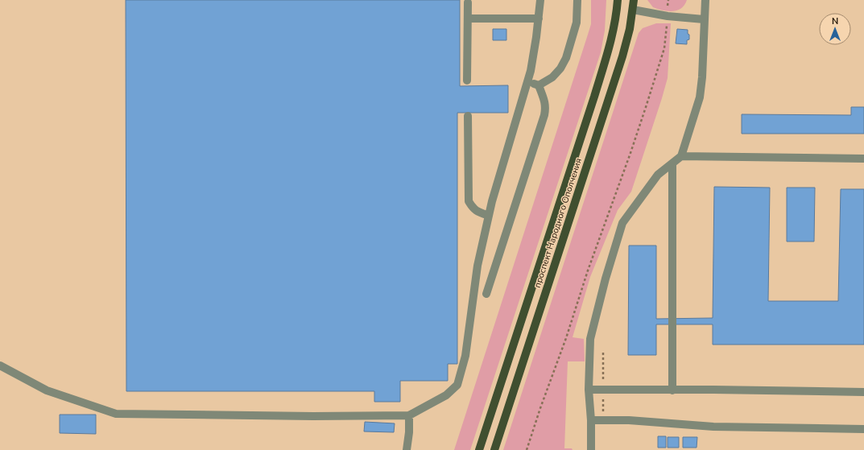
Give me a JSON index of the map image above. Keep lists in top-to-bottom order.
{
  "streets": {
    "main road": ["проспект Народного Ополчения"]
  },
  "north": "top"
}
